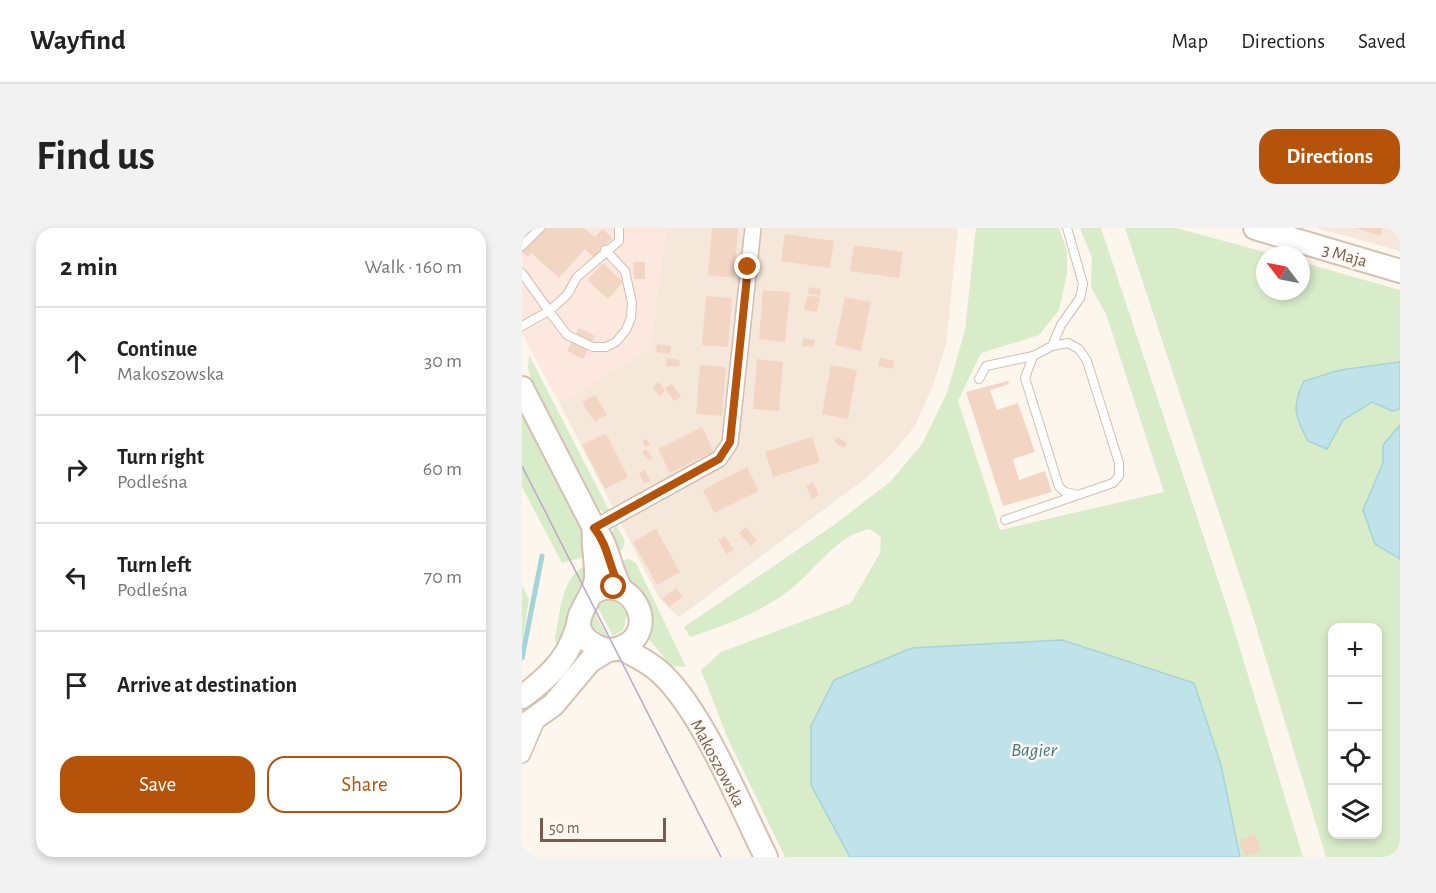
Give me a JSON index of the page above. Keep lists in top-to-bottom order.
{
  "streets": {
    "main road": ["3 Maja", "Makoszowska"]
  },
  "water": ["Bagier"],
  "scale_bar": "50 m",
  "north": "top left",
  "page": {
    "header": "Wayfind",
    "nav": ["Map", "Directions", "Saved"],
    "buttons": [
      "Directions",
      ["Save", "Share"]
    ],
    "title": "Find us",
    "heading": ["2 min", "Walk · 160 m"],
    "list": [
      ["Continue", "Makoszowska", "30 m"],
      ["Turn right", "Podleśna", "60 m"],
      ["Turn left", "Podleśna", "70 m"],
      "Arrive at destination"
    ],
    "map_buttons": ["+", "−"],
    "scale": "50 m"
  }
}
